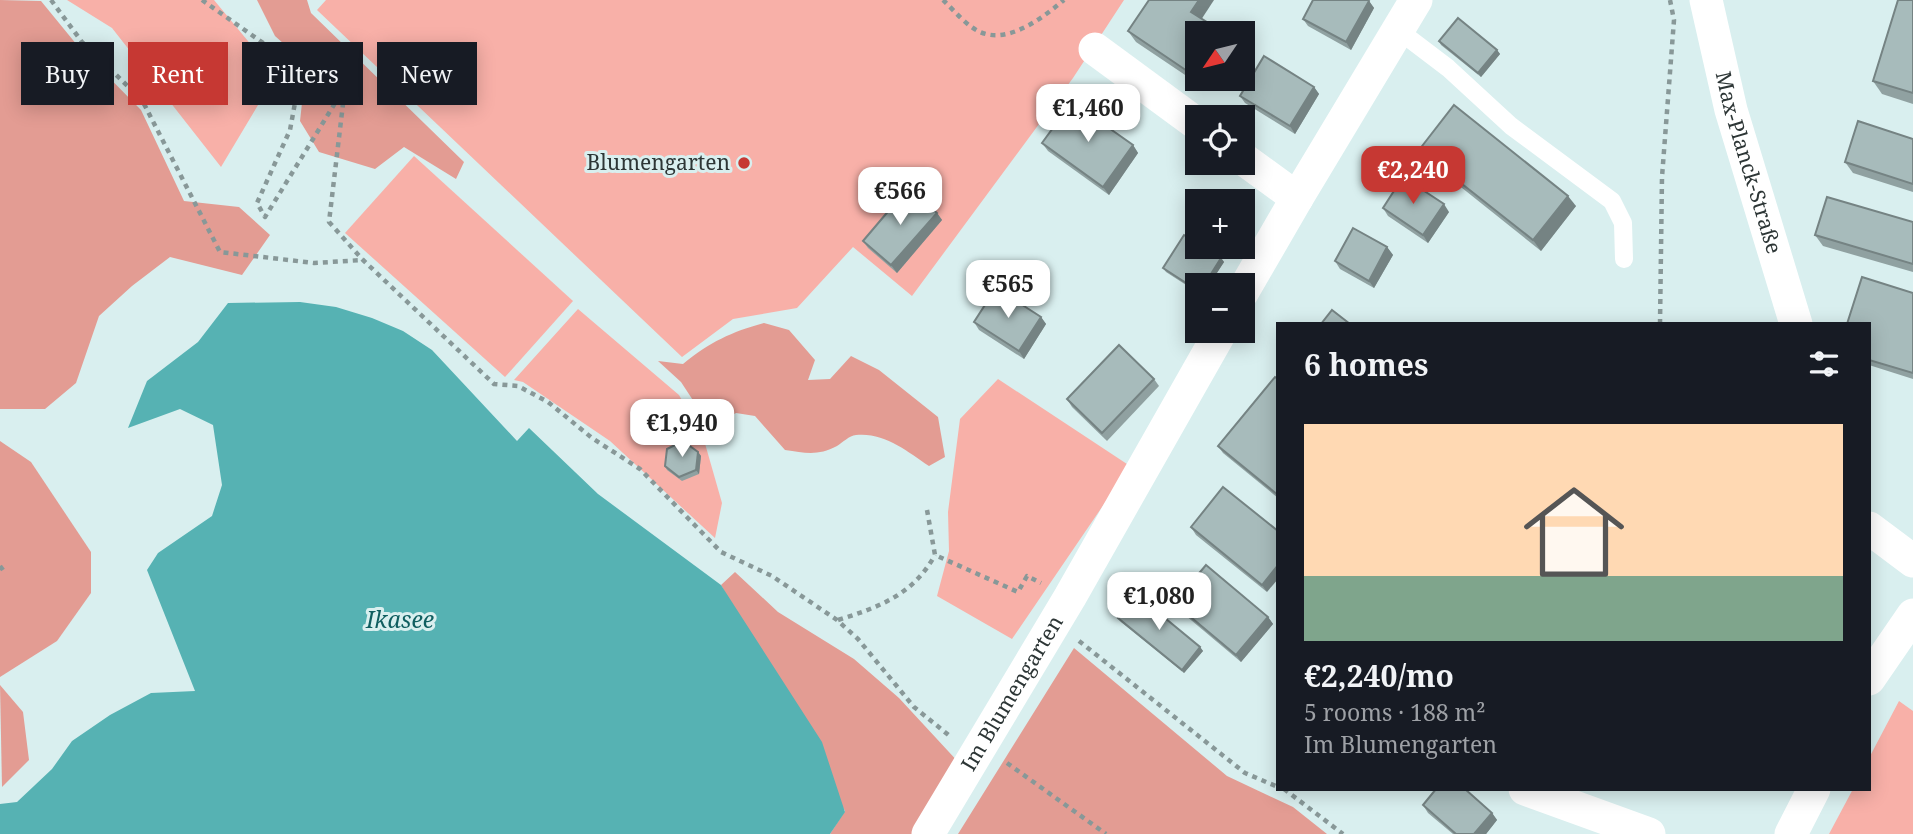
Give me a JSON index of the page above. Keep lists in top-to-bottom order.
{
  "streets": {
    "street": ["Max-Planck-Straße", "Im Blumengarten"]
  },
  "water": ["Ikasee"],
  "places": ["Blumengarten"],
  "north": "bottom left",
  "page": {
    "map_buttons": ["+", "−"],
    "chip": [
      "Buy",
      "Rent",
      "Filters",
      "New"
    ],
    "price": [
      "€1,460",
      "€2,240",
      "€566",
      "€565",
      "€1,940",
      "€1,080"
    ],
    "heading": "6 homes",
    "list": [
      {
        "name": "€2,240/mo",
        "note": "5 rooms · 188 m² · Im Blumengarten"
      }
    ]
  }
}
